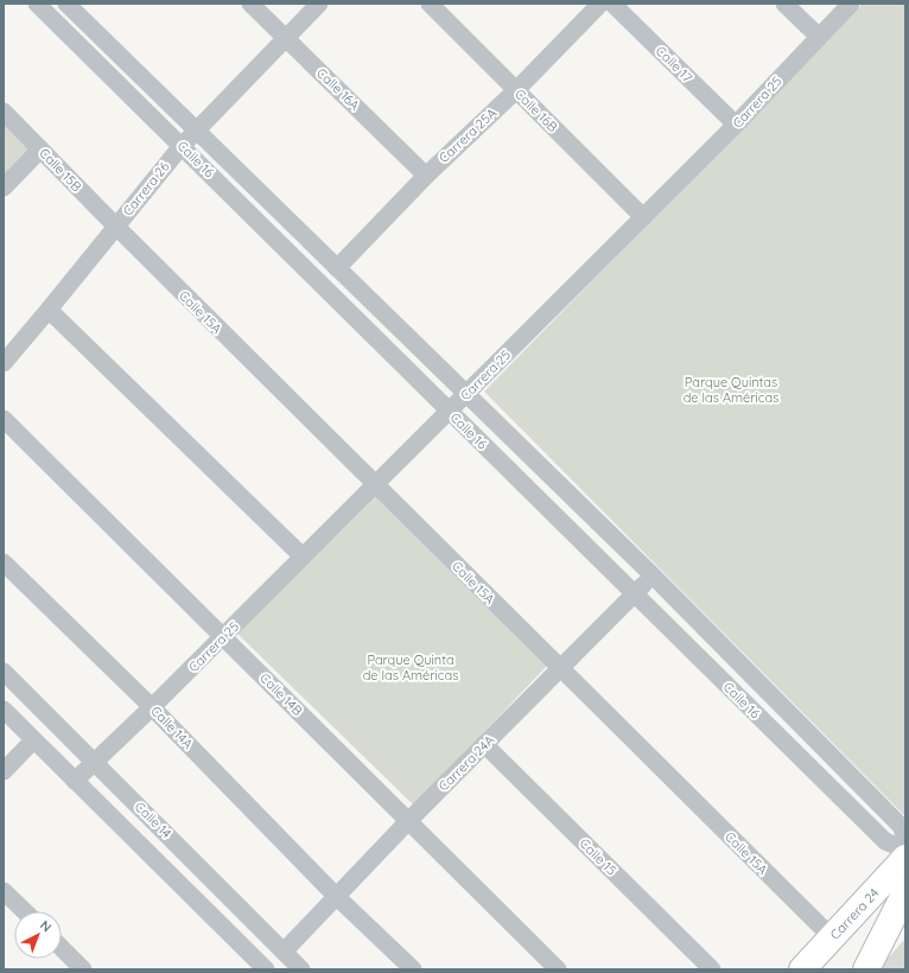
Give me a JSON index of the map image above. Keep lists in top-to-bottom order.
{
  "streets": {
    "street": [
      "Calle 17",
      "Calle 16A",
      "Carrera 25",
      "Calle 16B",
      "Carrera 25A",
      "Calle 16",
      "Calle 15B",
      "Carrera 26",
      "Calle 15A",
      "Calle 14B",
      "Calle 14A",
      "Carrera 24A",
      "Calle 14",
      "Calle 15",
      "Carrera 24"
    ]
  },
  "crossings": [
    ["Calle 17", "Carrera 25"],
    ["Calle 16A", "Carrera 25A"],
    ["Calle 16A", "Carrera 26"],
    ["Carrera 25", "Calle 16B"],
    ["Carrera 25", "Calle 16"],
    ["Carrera 25", "Calle 15A"],
    ["Carrera 25", "Calle 14B"],
    ["Carrera 25", "Calle 14A"],
    ["Carrera 25", "Calle 14"],
    ["Calle 16B", "Carrera 25A"],
    ["Carrera 25A", "Calle 16"],
    ["Calle 16", "Carrera 26"],
    ["Calle 16", "Carrera 24A"],
    ["Calle 15B", "Carrera 26"],
    ["Calle 15B", "Calle 15A"],
    ["Carrera 26", "Calle 15A"],
    ["Calle 15A", "Carrera 24A"],
    ["Calle 15A", "Carrera 24"],
    ["Calle 14B", "Carrera 24A"],
    ["Calle 14A", "Carrera 24A"],
    ["Carrera 24A", "Calle 14"],
    ["Carrera 24A", "Calle 15"]
  ],
  "parks": ["Parque Quintas de las Américas", "Parque Quinta de las Américas"],
  "north": "top right"
}
